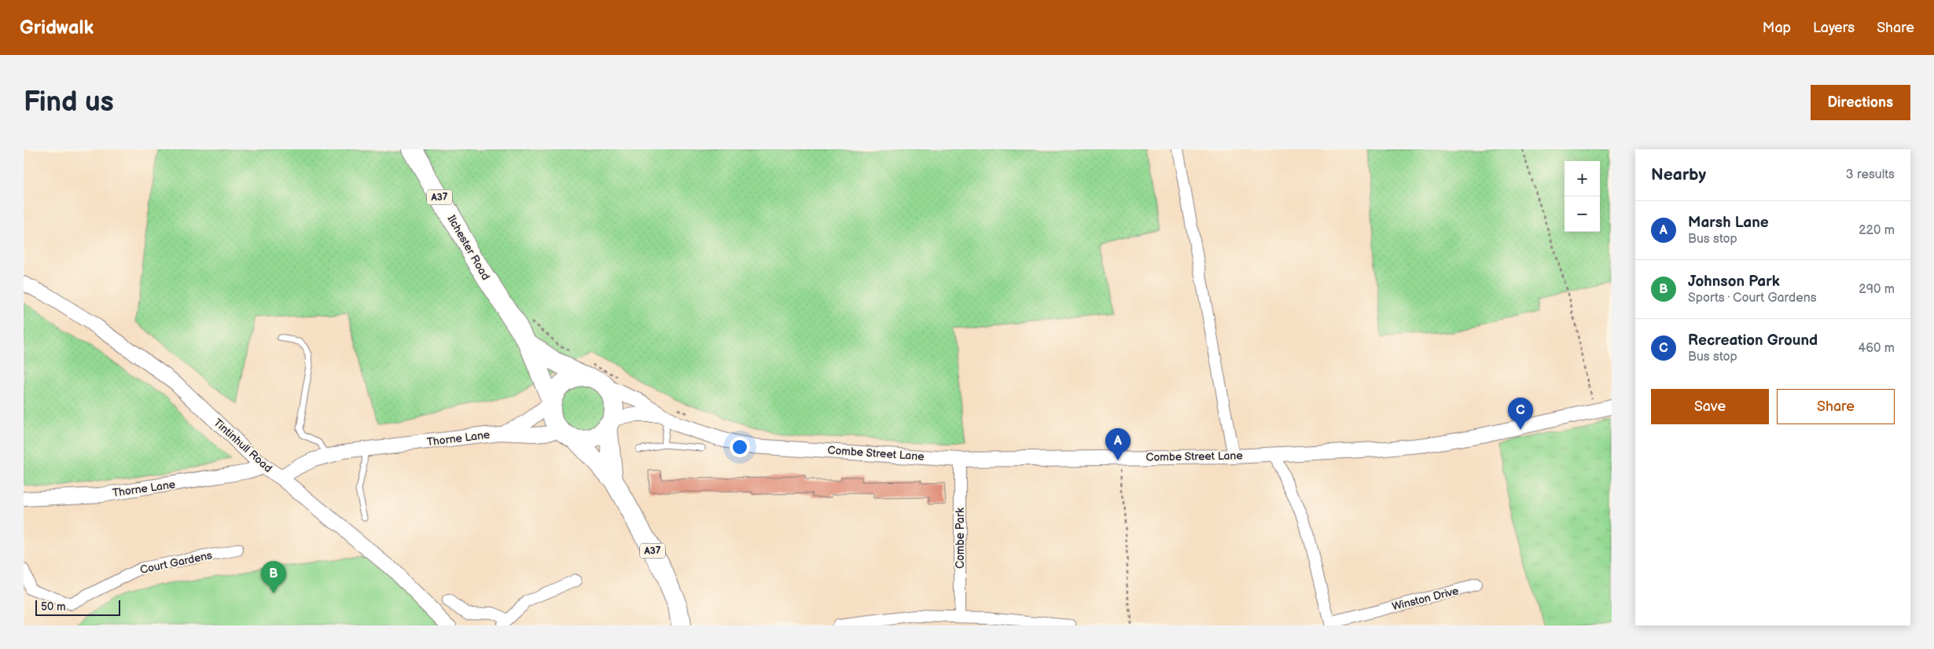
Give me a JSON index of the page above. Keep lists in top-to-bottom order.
{
  "streets": {
    "highway": ["A37", "Ilchester Road"],
    "street": [
      "Thorne Lane",
      "Tintinhull Road",
      "Combe Street Lane",
      "Combe Park",
      "Court Gardens",
      "Winston Drive"
    ]
  },
  "crossings": [
    ["A37", "Ilchester Road"],
    ["A37", "Thorne Lane"],
    ["A37", "Combe Street Lane"],
    ["Ilchester Road", "Thorne Lane"],
    ["Ilchester Road", "Combe Street Lane"],
    ["Thorne Lane", "Tintinhull Road"],
    ["Thorne Lane", "Combe Street Lane"],
    ["Combe Street Lane", "Combe Park"]
  ],
  "scale_bar": "50 m",
  "page": {
    "header": "Gridwalk",
    "nav": ["Map", "Layers", "Share"],
    "buttons": [
      "Directions",
      ["Save", "Share"]
    ],
    "title": "Find us",
    "heading": ["Nearby", "3 results"],
    "map_buttons": ["+", "−"],
    "list": [
      {
        "mark": "A",
        "name": "Marsh Lane",
        "note": "Bus stop",
        "value": "220 m"
      },
      {
        "mark": "B",
        "name": "Johnson Park",
        "note": "Sports · Court Gardens",
        "value": "290 m"
      },
      {
        "mark": "C",
        "name": "Recreation Ground",
        "note": "Bus stop",
        "value": "460 m"
      }
    ],
    "pins": ["C", "A", "B"],
    "scale": "50 m"
  }
}
